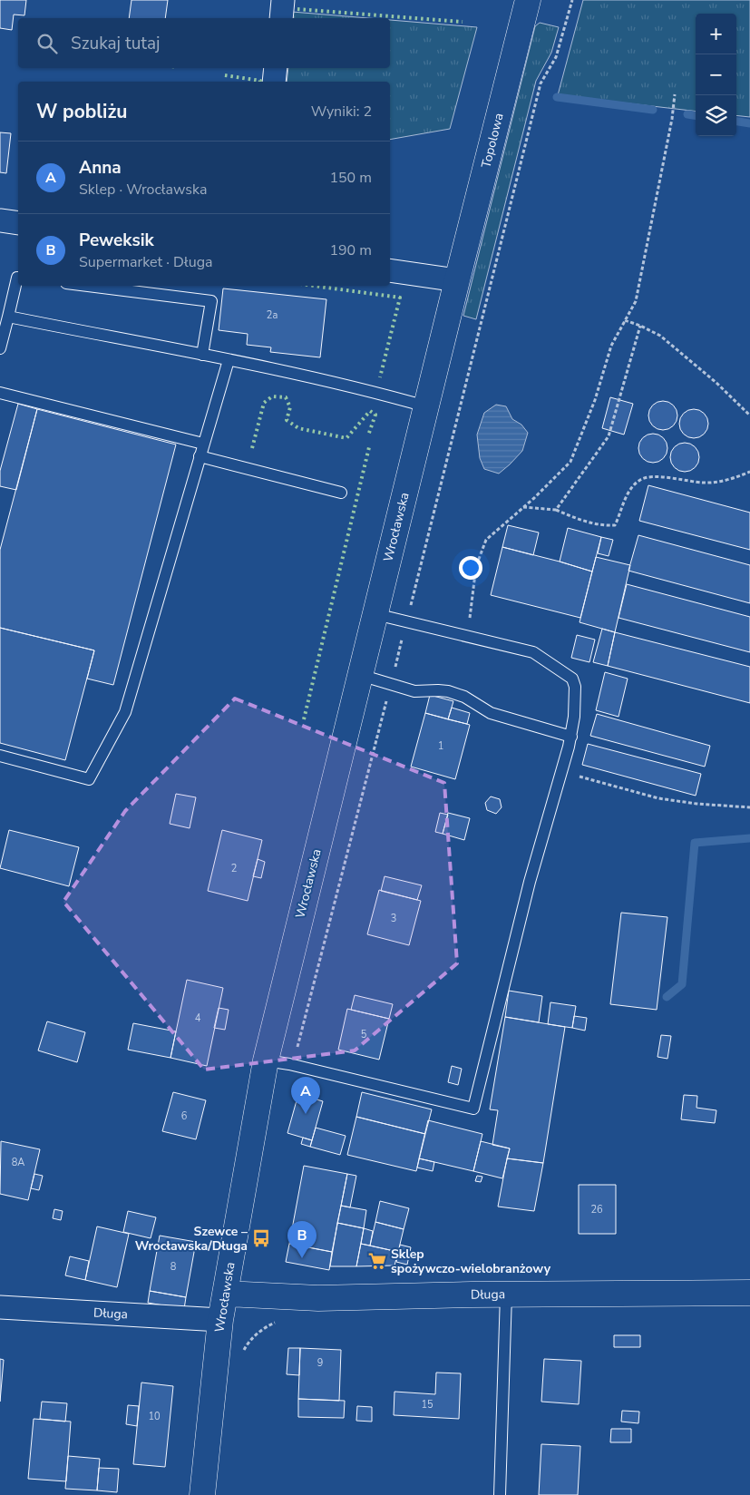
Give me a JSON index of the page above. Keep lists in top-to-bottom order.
{
  "streets": {
    "main road": ["Topolowa", "Wrocławska", "Długa"]
  },
  "crossings": [
    ["Topolowa", "Wrocławska"],
    ["Wrocławska", "Długa"]
  ],
  "places": {
    "bus stop": ["Szewce – Wrocławska/Długa"],
    "supermarket": ["Sklep spożywczo-wielobranżowy"]
  },
  "house_numbers": [
    "2a",
    "1",
    "2",
    "3",
    "4",
    "5",
    "6",
    "8A",
    "26",
    "8",
    "9",
    "15",
    "10"
  ],
  "page": {
    "map_buttons": ["+", "−"],
    "search": "Szukaj tutaj",
    "heading": ["W pobliżu", "Wyniki: 2"],
    "list": [
      {
        "mark": "A",
        "name": "Anna",
        "note": "Sklep · Wrocławska",
        "value": "150 m"
      },
      {
        "mark": "B",
        "name": "Peweksik",
        "note": "Supermarket · Długa",
        "value": "190 m"
      }
    ],
    "pins": ["A", "B"]
  }
}
